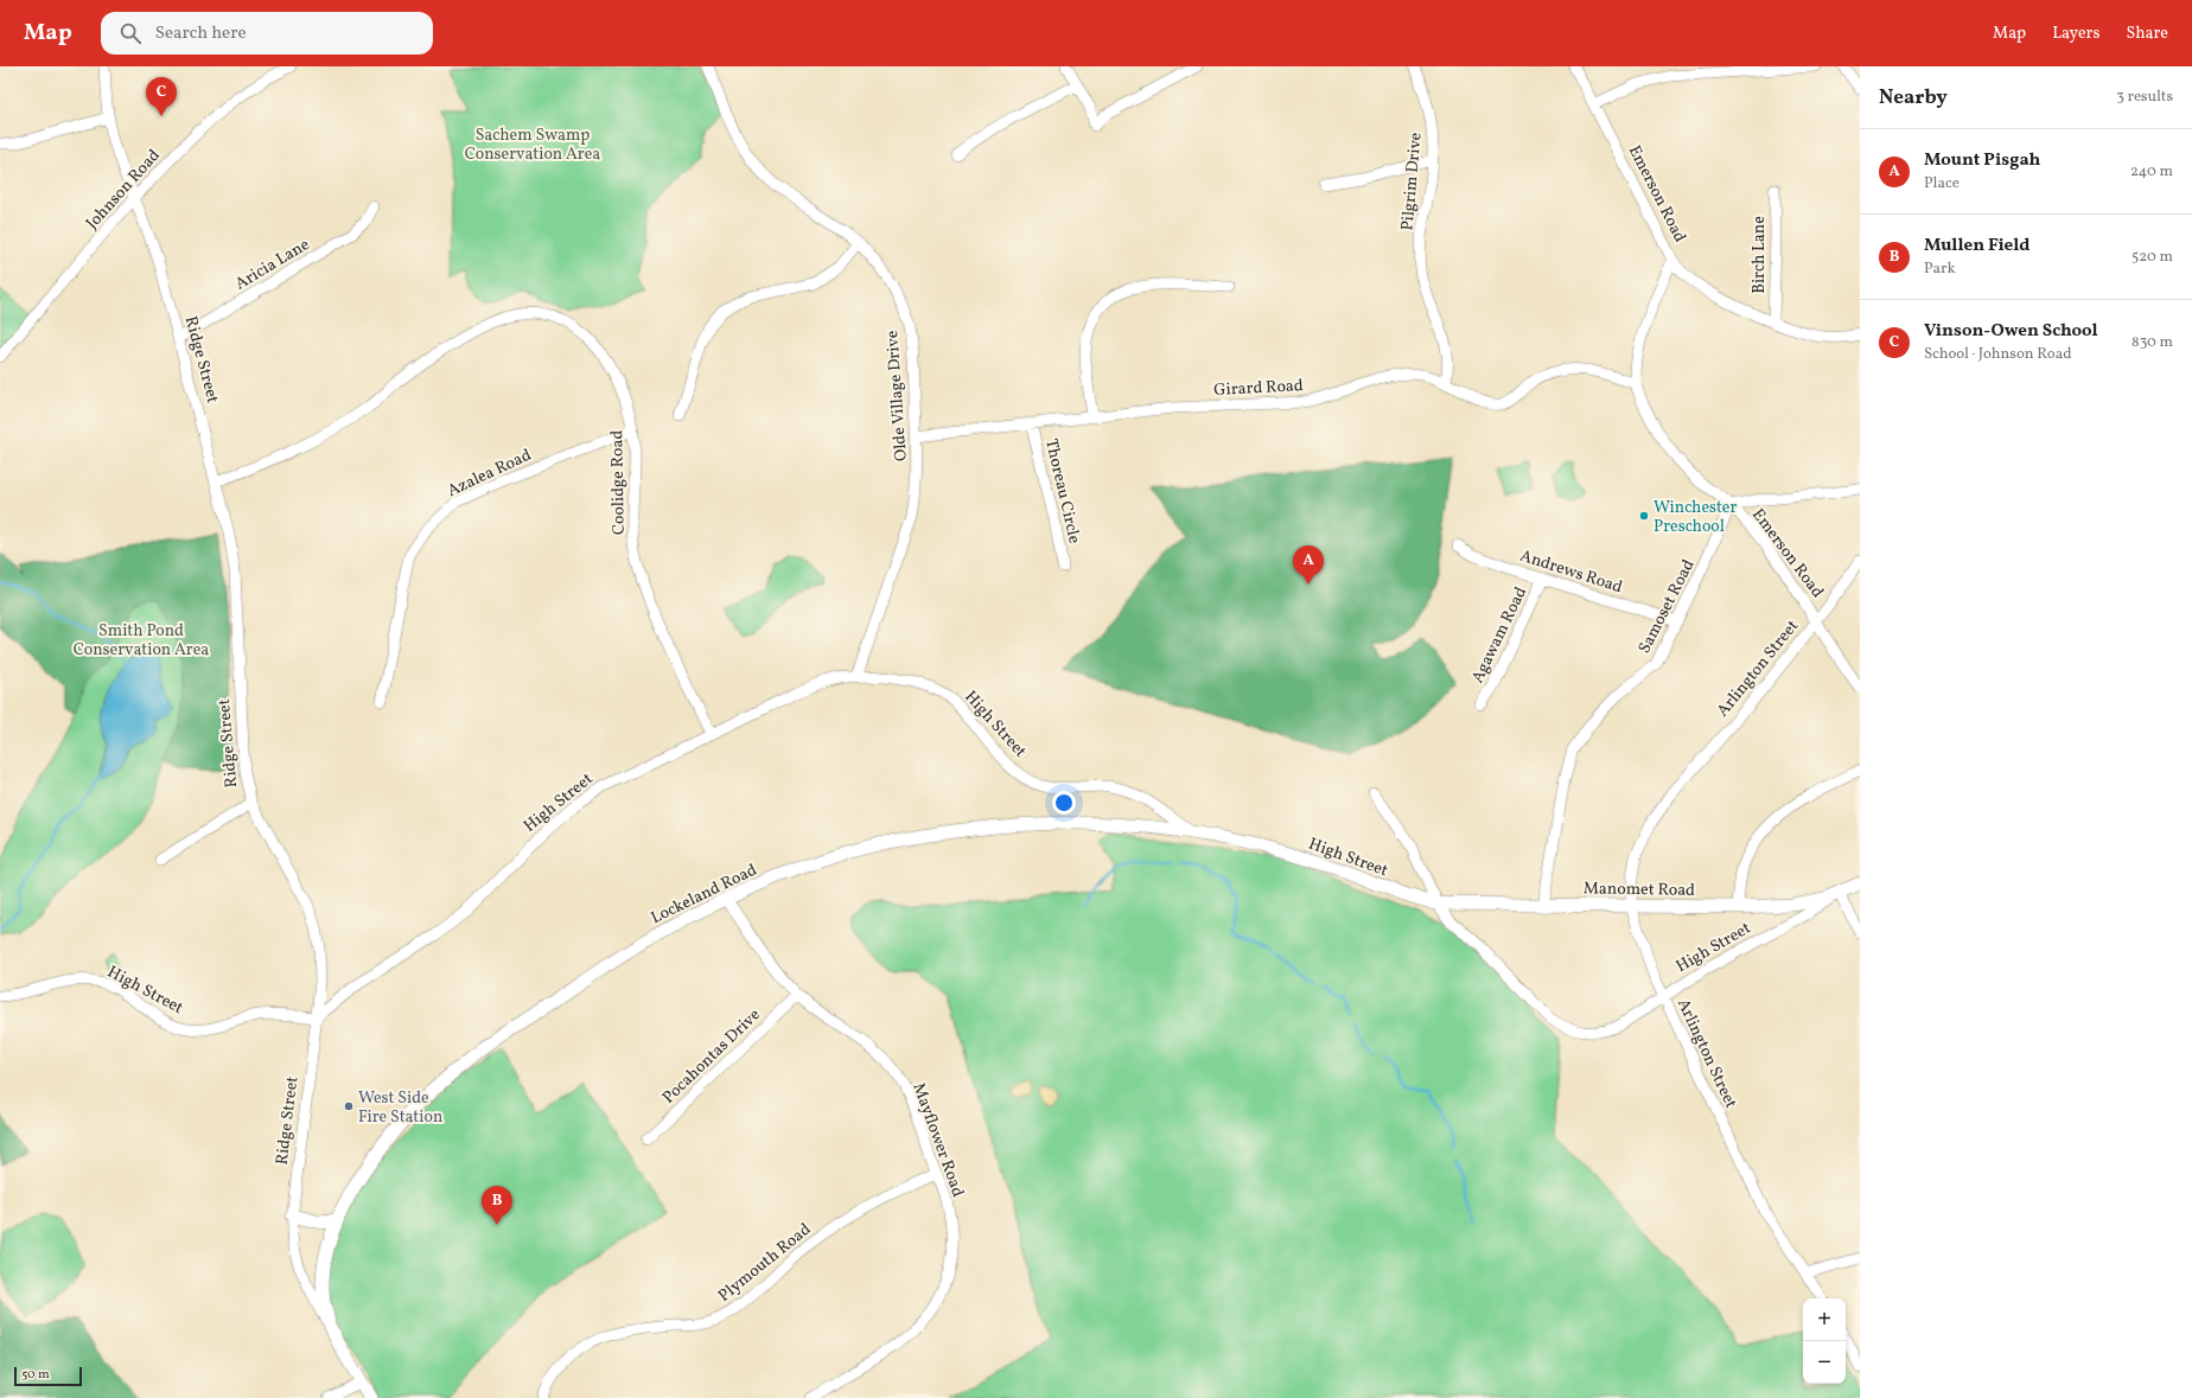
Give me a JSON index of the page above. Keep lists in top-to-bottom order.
{
  "streets": {
    "main road": [
      "Ridge Street",
      "High Street",
      "Manomet Road",
      "Lockeland Road"
    ],
    "street": [
      "Pilgrim Drive",
      "Johnson Road",
      "Emerson Road",
      "Birch Lane",
      "Aricia Lane",
      "Girard Road",
      "Olde Village Drive",
      "Azalea Road",
      "Coolidge Road",
      "Thoreau Circle",
      "Andrews Road",
      "Samoset Road",
      "Agawam Road",
      "Arlington Street",
      "Pocahontas Drive",
      "Mayflower Road",
      "Plymouth Road"
    ]
  },
  "crossings": [
    ["Pilgrim Drive", "Girard Road"],
    ["Johnson Road", "Ridge Street"],
    ["Emerson Road", "Girard Road"],
    ["Emerson Road", "Samoset Road"],
    ["Emerson Road", "Arlington Street"],
    ["Aricia Lane", "Ridge Street"],
    ["Ridge Street", "Coolidge Road"],
    ["Ridge Street", "High Street"],
    ["Ridge Street", "Lockeland Road"],
    ["Girard Road", "Olde Village Drive"],
    ["Girard Road", "Thoreau Circle"],
    ["Olde Village Drive", "High Street"],
    ["Azalea Road", "Coolidge Road"],
    ["Coolidge Road", "High Street"],
    ["Andrews Road", "Samoset Road"],
    ["Andrews Road", "Agawam Road"],
    ["Samoset Road", "Manomet Road"],
    ["Arlington Street", "High Street"],
    ["Arlington Street", "Manomet Road"],
    ["High Street", "Manomet Road"],
    ["High Street", "Lockeland Road"],
    ["Lockeland Road", "Mayflower Road"],
    ["Pocahontas Drive", "Mayflower Road"],
    ["Mayflower Road", "Plymouth Road"]
  ],
  "parks": ["Sachem Swamp Conservation Area", "Smith Pond Conservation Area"],
  "places": ["Winchester Preschool", "West Side Fire Station"],
  "scale_bar": "50 m",
  "page": {
    "header": "Map",
    "search": "Search here",
    "nav": ["Map", "Layers", "Share"],
    "heading": ["Nearby", "3 results"],
    "pins": ["C", "A", "B"],
    "list": [
      {
        "mark": "A",
        "name": "Mount Pisgah",
        "note": "Place",
        "value": "240 m"
      },
      {
        "mark": "B",
        "name": "Mullen Field",
        "note": "Park",
        "value": "520 m"
      },
      {
        "mark": "C",
        "name": "Vinson-Owen School",
        "note": "School · Johnson Road",
        "value": "830 m"
      }
    ],
    "map_buttons": ["+", "−"],
    "scale": "50 m"
  }
}
